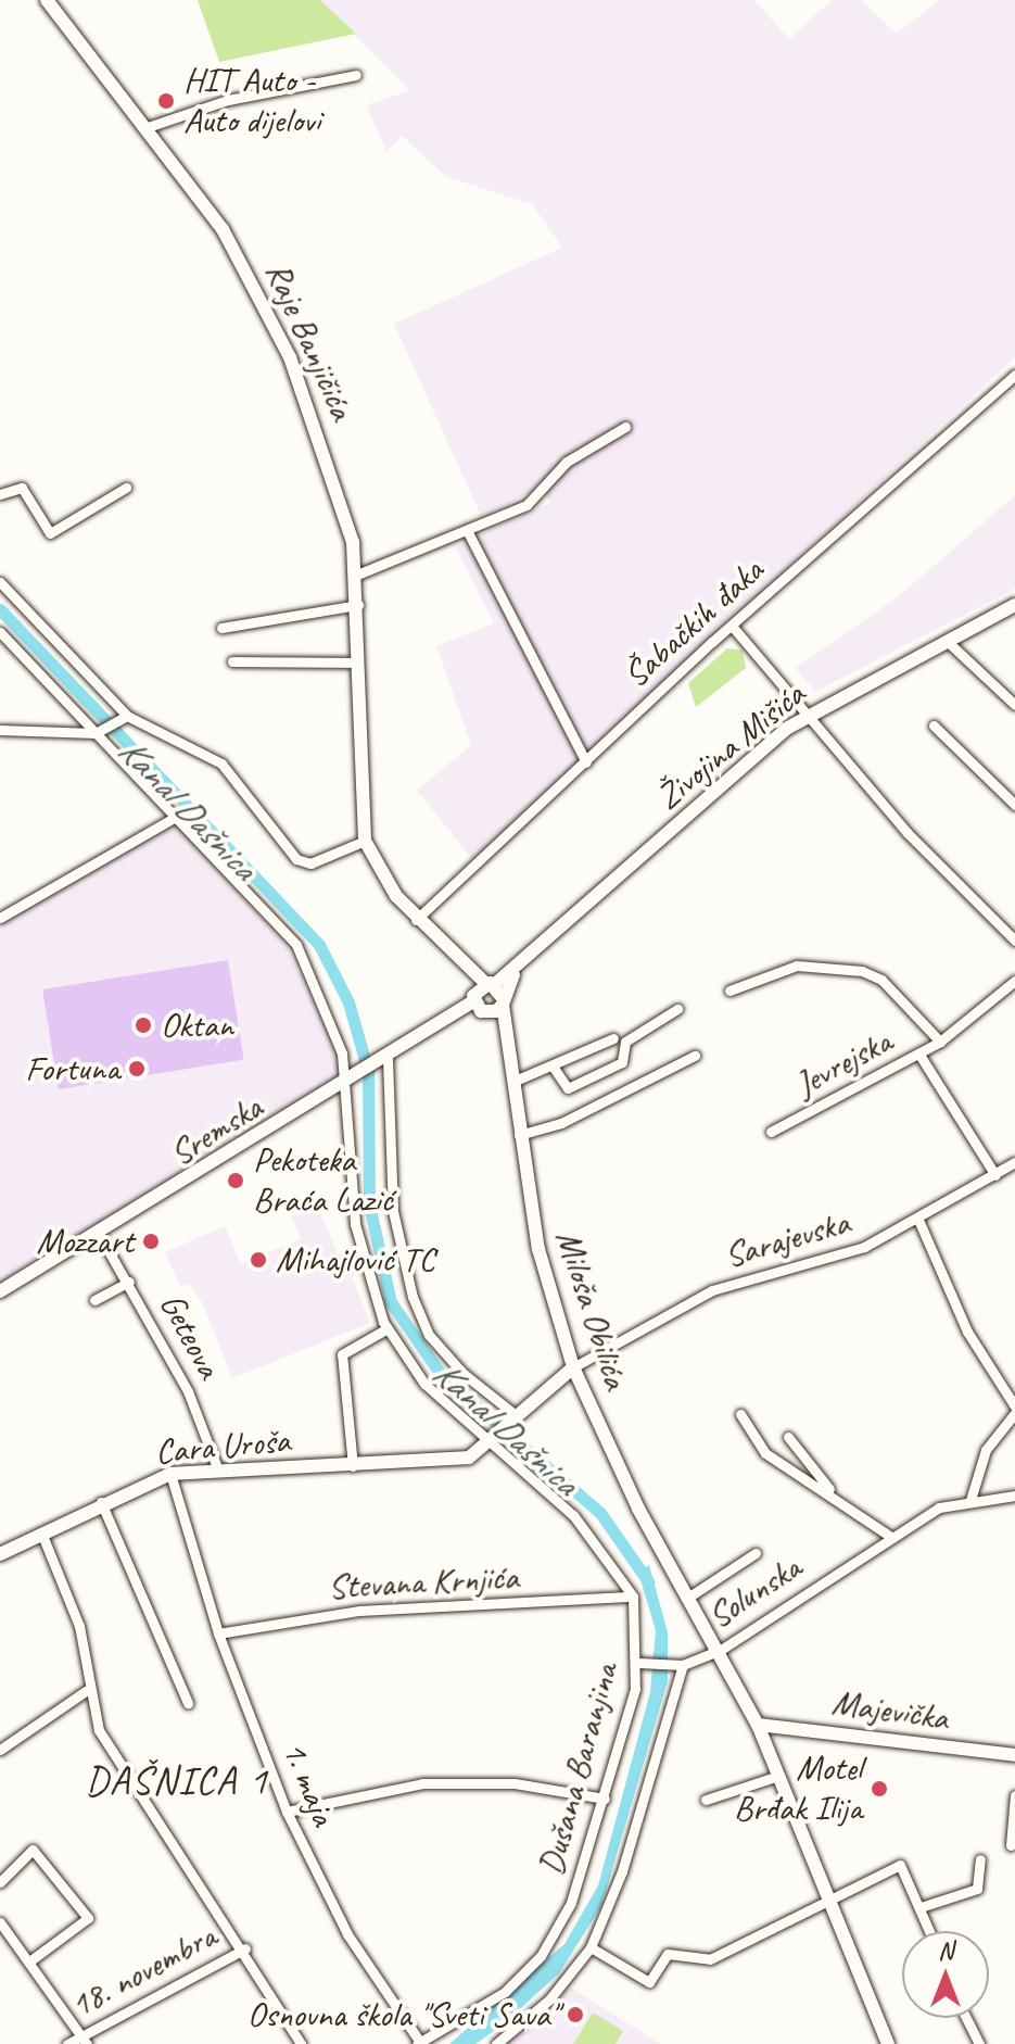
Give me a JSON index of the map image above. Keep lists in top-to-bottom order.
{
  "streets": {
    "main road": [
      "Raje Banjičića",
      "Živojina Mišića",
      "Sremska",
      "Miloša Obilića",
      "Cara Uroša",
      "Majevička"
    ],
    "street": [
      "Šabačkih đaka",
      "Jevrejska",
      "Sarajevska",
      "Geteova",
      "Stevana Krnjića",
      "Solunska",
      "Dušana Baranjina",
      "1. maja",
      "18. novembra"
    ]
  },
  "crossings": [
    ["Živojina Mišića", "Miloša Obilića"],
    ["Sremska", "Geteova"],
    ["Sarajevska", "Miloša Obilića"],
    ["Sarajevska", "Cara Uroša"],
    ["Miloša Obilića", "Cara Uroša"],
    ["Miloša Obilića", "Solunska"],
    ["Miloša Obilića", "Majevička"],
    ["Geteova", "Cara Uroša"],
    ["Cara Uroša", "1. maja"],
    ["Stevana Krnjića", "Dušana Baranjina"],
    ["Stevana Krnjića", "1. maja"],
    ["Solunska", "Dušana Baranjina"],
    ["Dušana Baranjina", "1. maja"]
  ],
  "districts": ["DAŠNICA 1"],
  "water": ["Kanal Dašnica"],
  "places": [
    "HIT Auto - Auto dijelovi",
    "Oktan",
    "Fortuna",
    "Pekoteka Braća Lazić",
    "Mozzart",
    "Mihajlović TC",
    "Motel Brđak Ilija",
    "Osnovna škola \"Sveti Sava\""
  ],
  "north": "top"
}
